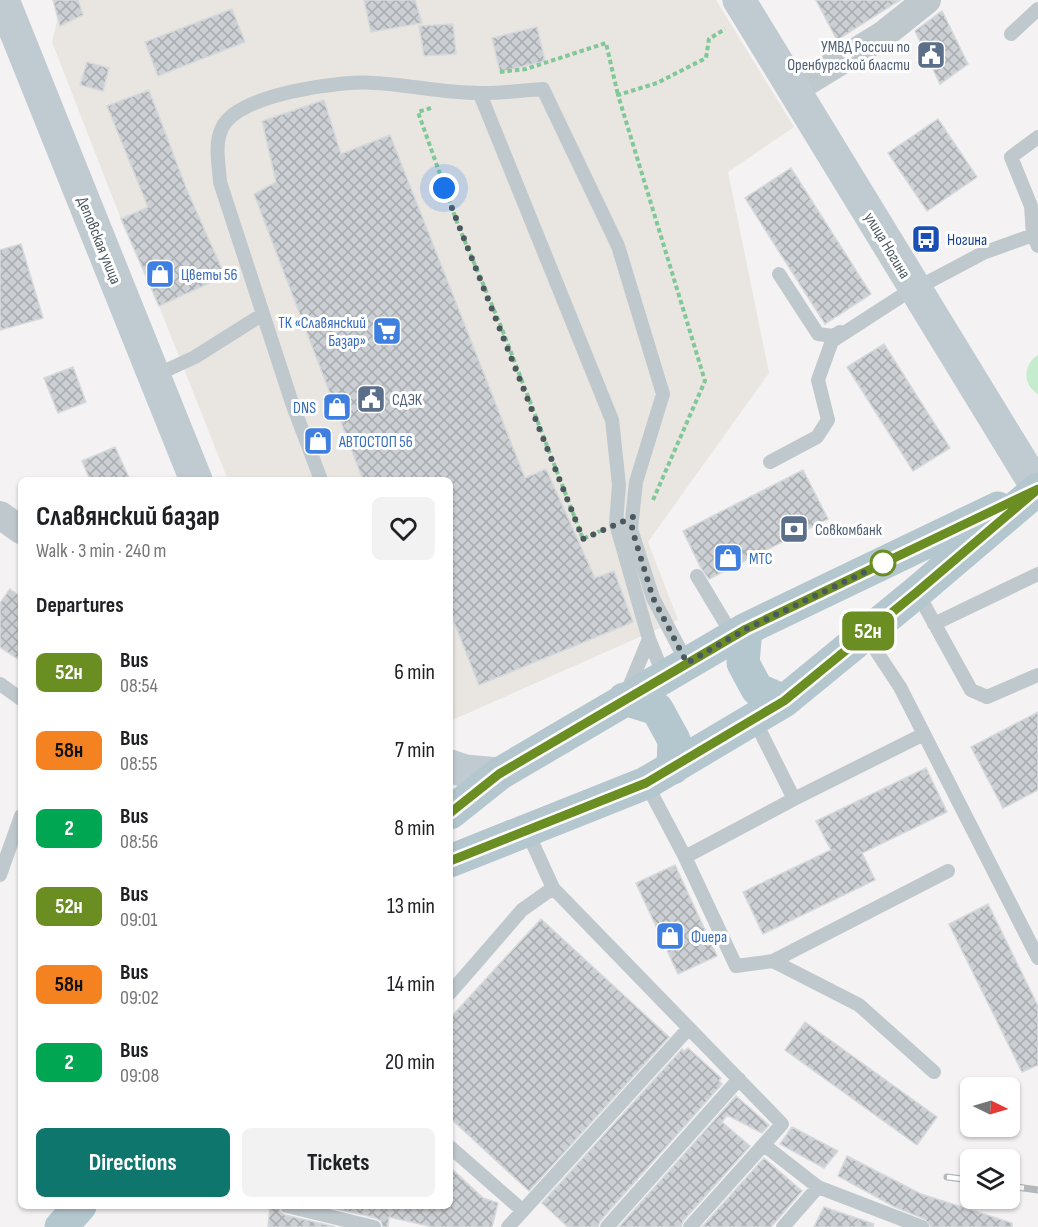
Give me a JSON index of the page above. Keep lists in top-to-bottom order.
{
  "streets": {
    "street": ["Деповская улица", "улица Ногина"]
  },
  "places": {
    "public building": ["УМВД России по Оренбургской бласти", "СДЭК"],
    "bus stop": ["Ногина"],
    "shop": [
      "Цветы 56",
      "DNS",
      "АВТОСТОП 56",
      "МТС",
      "Фиера"
    ],
    "supermarket": ["ТК «Славянский Базар»"],
    "bank": ["Совкомбанк"]
  },
  "lines": ["bus line 52н"],
  "north": "right",
  "page": {
    "on_map": "52н",
    "heading": [
      ["Славянский базар", "Walk · 3 min · 240 m"],
      "Departures"
    ],
    "list": [
      {
        "mark": "52н",
        "name": "Bus",
        "note": "08:54",
        "value": "6 min"
      },
      {
        "mark": "58н",
        "name": "Bus",
        "note": "08:55",
        "value": "7 min"
      },
      {
        "mark": "2",
        "name": "Bus",
        "note": "08:56",
        "value": "8 min"
      },
      {
        "mark": "52н",
        "name": "Bus",
        "note": "09:01",
        "value": "13 min"
      },
      {
        "mark": "58н",
        "name": "Bus",
        "note": "09:02",
        "value": "14 min"
      },
      {
        "mark": "2",
        "name": "Bus",
        "note": "09:08",
        "value": "20 min"
      }
    ],
    "buttons": ["Directions", "Tickets"]
  }
}
